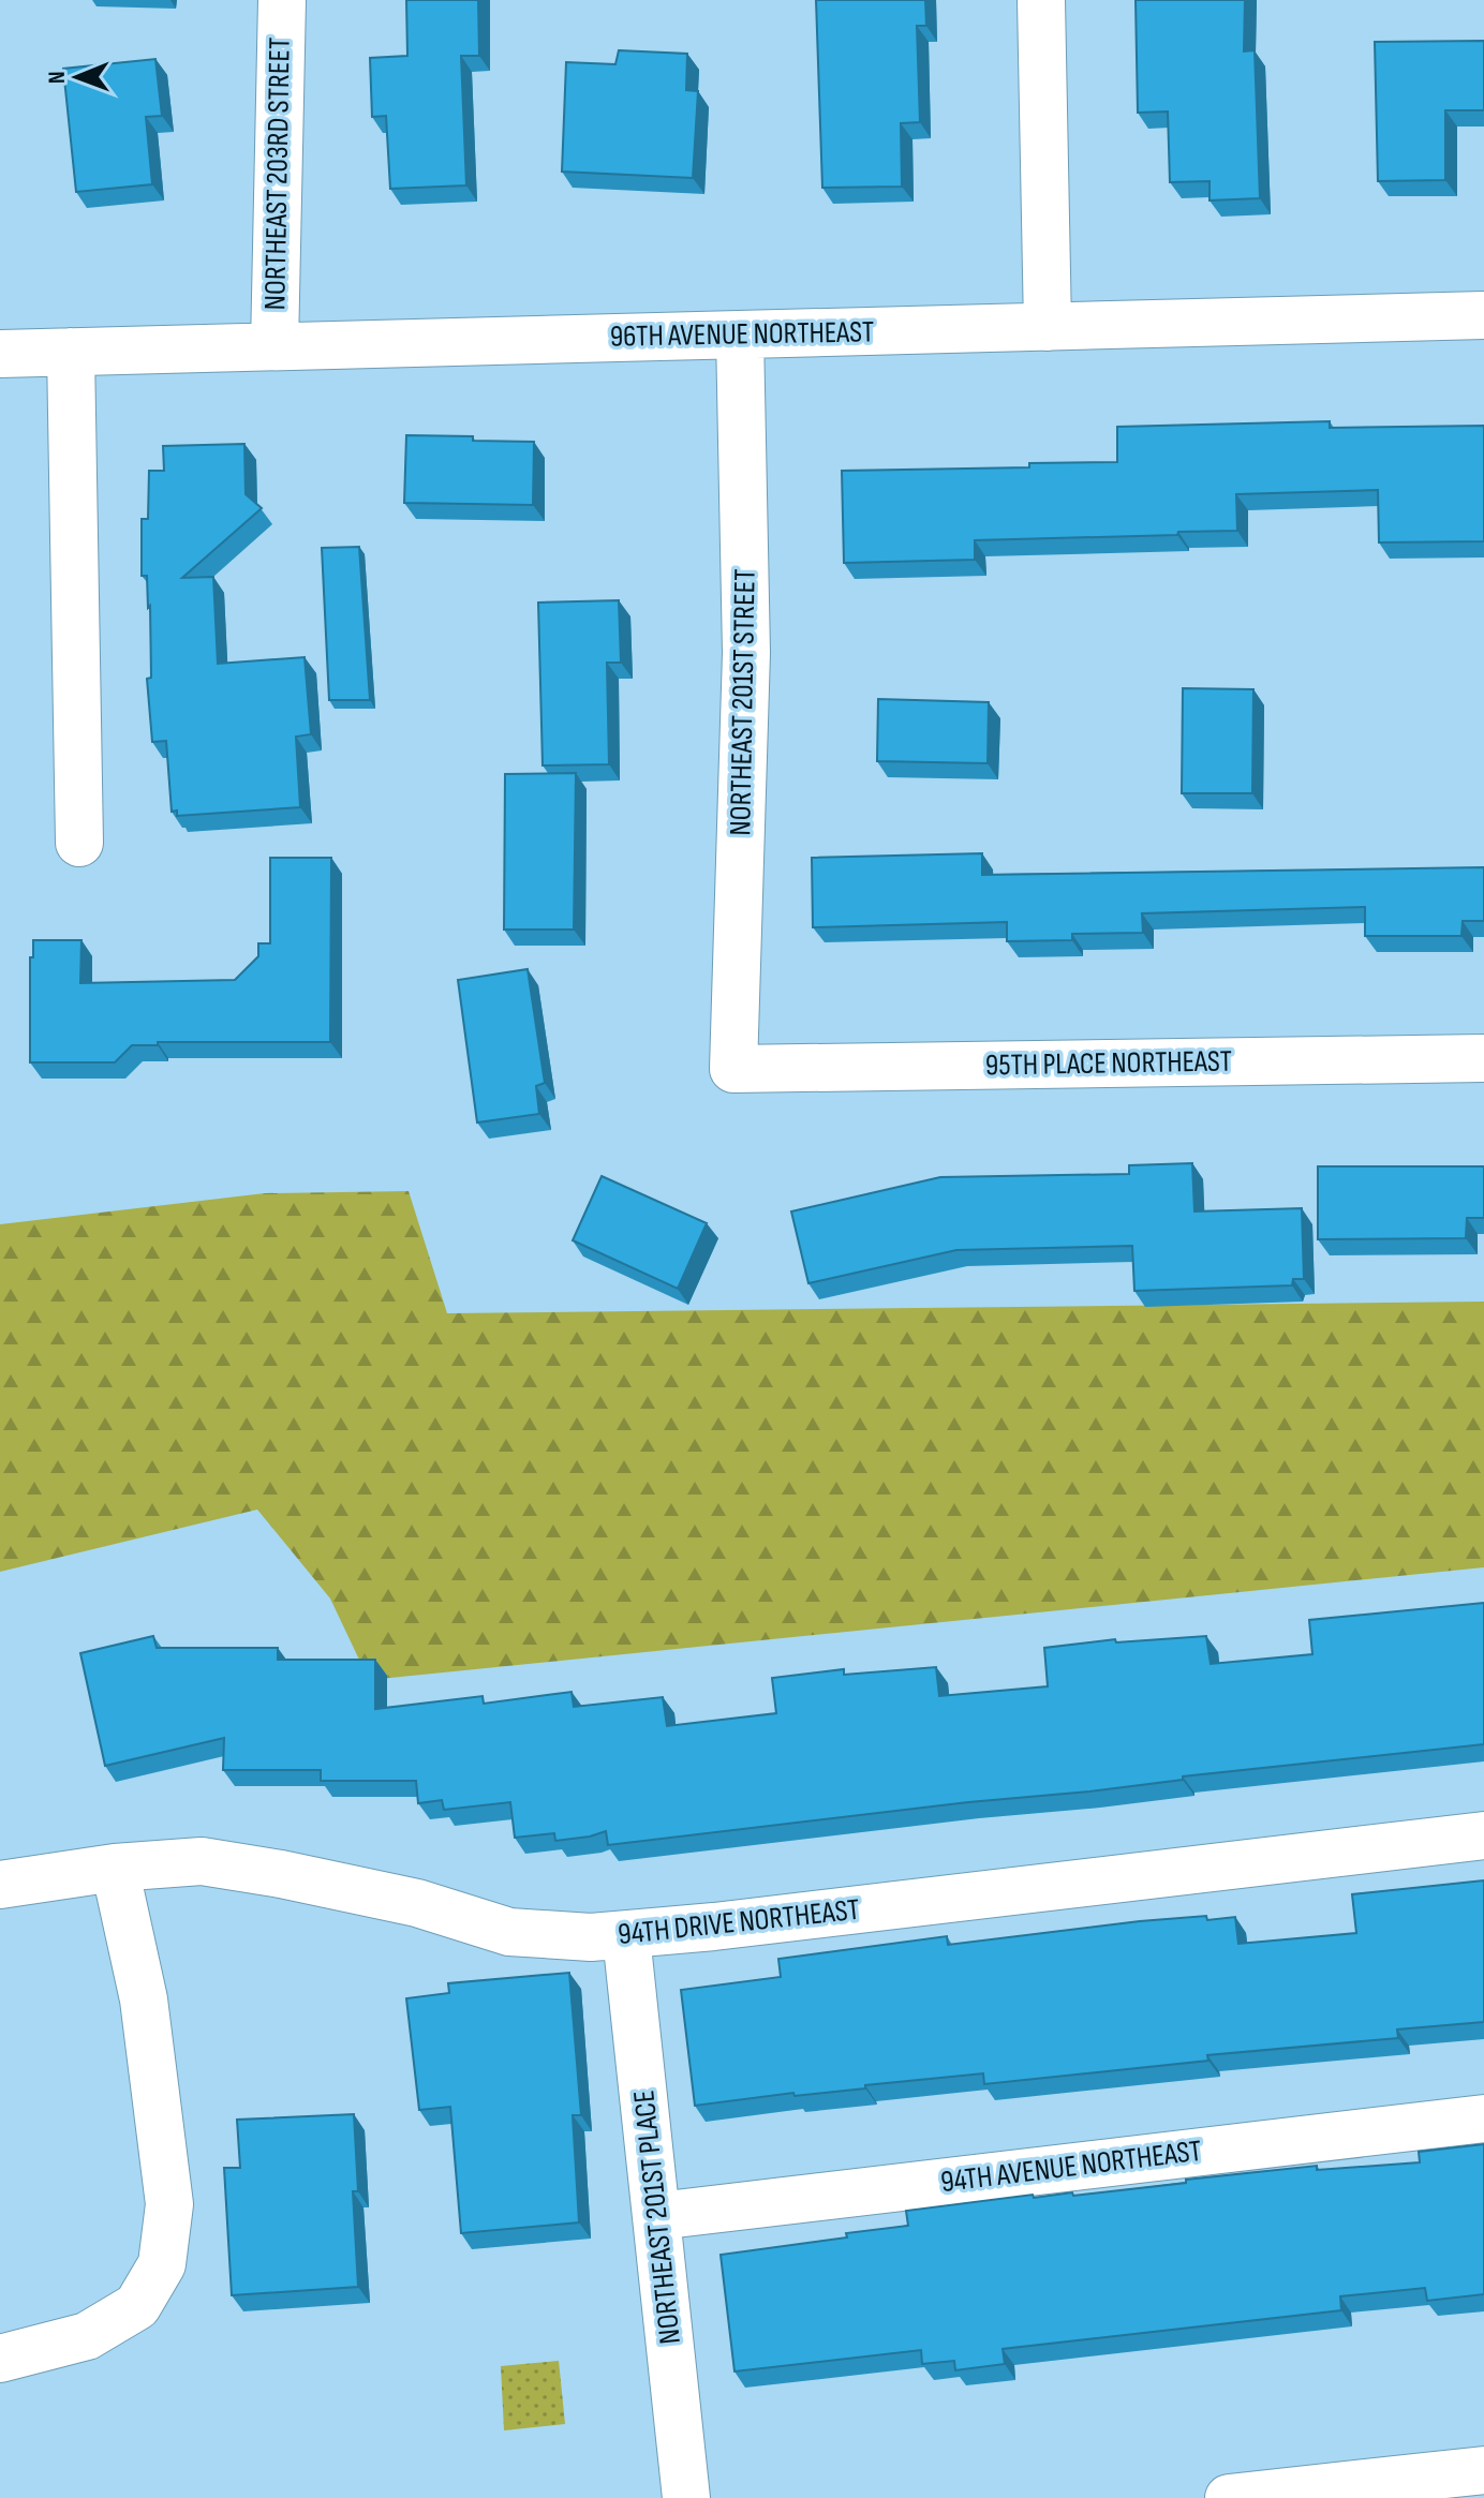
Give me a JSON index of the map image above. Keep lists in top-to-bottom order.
{
  "streets": {
    "street": [
      "NORTHEAST 203RD STREET",
      "96TH AVENUE NORTHEAST",
      "NORTHEAST 201ST STREET",
      "95TH PLACE NORTHEAST",
      "94TH DRIVE NORTHEAST",
      "94TH AVENUE NORTHEAST",
      "NORTHEAST 201ST PLACE"
    ]
  },
  "crossings": [
    ["NORTHEAST 203RD STREET", "96TH AVENUE NORTHEAST"],
    ["96TH AVENUE NORTHEAST", "NORTHEAST 201ST STREET"],
    ["NORTHEAST 201ST STREET", "95TH PLACE NORTHEAST"],
    ["94TH DRIVE NORTHEAST", "NORTHEAST 201ST PLACE"],
    ["94TH AVENUE NORTHEAST", "NORTHEAST 201ST PLACE"]
  ],
  "north": "left"
}
